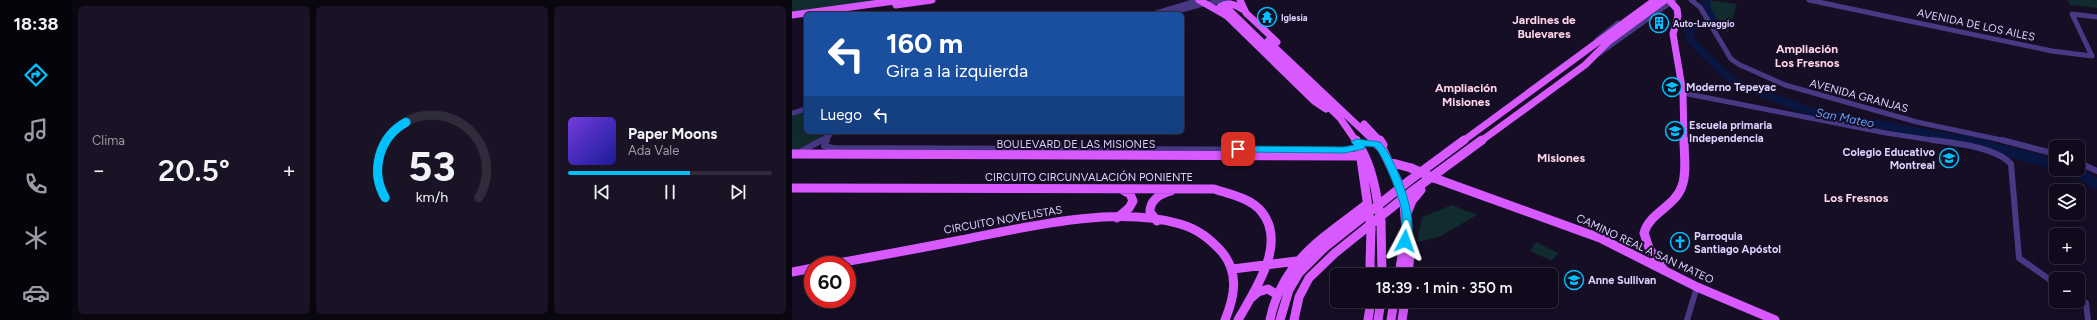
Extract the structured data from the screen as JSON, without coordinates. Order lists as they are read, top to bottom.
{
  "streets": {
    "main road": [
      "BOULEVARD DE LAS MISIONES",
      "CIRCUITO CIRCUNVALACIÓN PONIENTE",
      "CIRCUITO NOVELISTAS",
      "CAMINO REAL A SAN MATEO"
    ],
    "street": ["AVENIDA DE LOS AILES", "AVENIDA GRANJAS"]
  },
  "districts": [
    "Jardines de Bulevares",
    "Ampliación Los Fresnos",
    "Ampliación Misiones",
    "Misiones",
    "Los Fresnos"
  ],
  "water": ["San Mateo"],
  "places": {
    "temple": ["Iglesia"],
    "building": ["Auto-Lavaggio"],
    "school or university": [
      "Moderno Tepeyac",
      "Escuela primaria Independencia",
      "Colegio Educativo Montreal",
      "Anne Sullivan"
    ],
    "church": ["Parroquia Santiago Apóstol"]
  },
  "page": {
    "tabs": "18:38",
    "tile": "Clima",
    "turn": ["160 m", "Gira a la izquierda"],
    "then": "Luego",
    "song": ["Paper Moons", "Ada Vale"],
    "map_buttons": ["+", "−"],
    "heat": ["−", "20.5°", "+"],
    "limit": "60",
    "trip": "18:39 · 1 min · 350 m",
    "gauge": ["53", "km/h"]
  }
}
